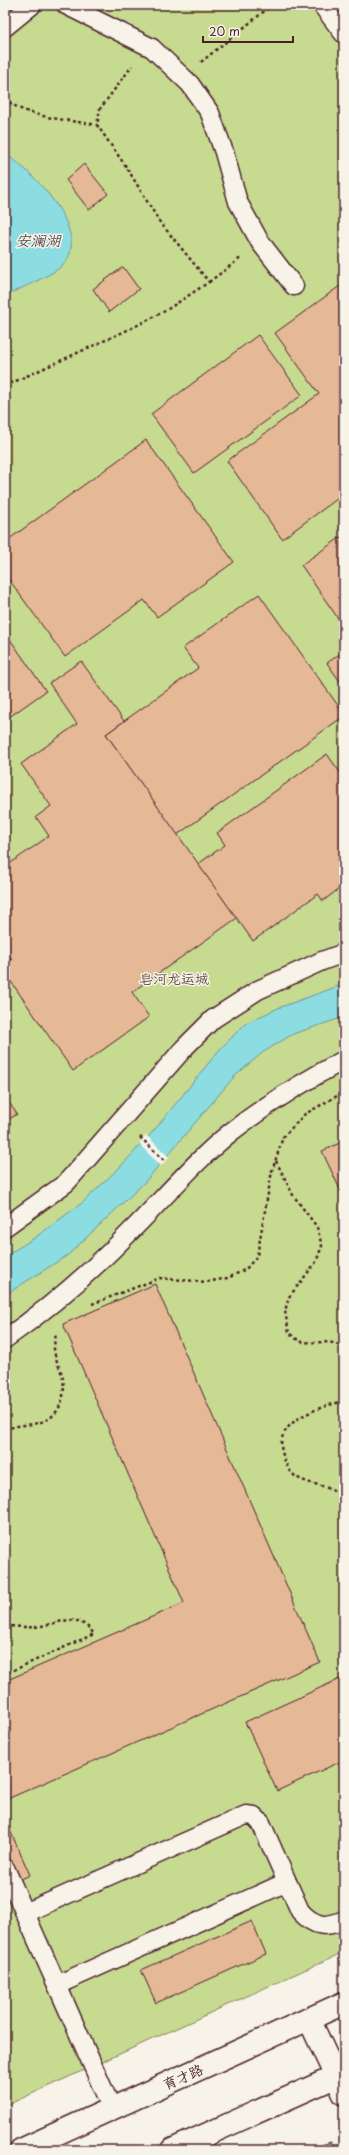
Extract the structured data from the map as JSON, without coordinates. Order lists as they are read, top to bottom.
{
  "streets": {
    "street": ["育才路"]
  },
  "water": ["安澜湖"],
  "parks": ["皂河龙运城"],
  "scale_bar": "20 m"
}
